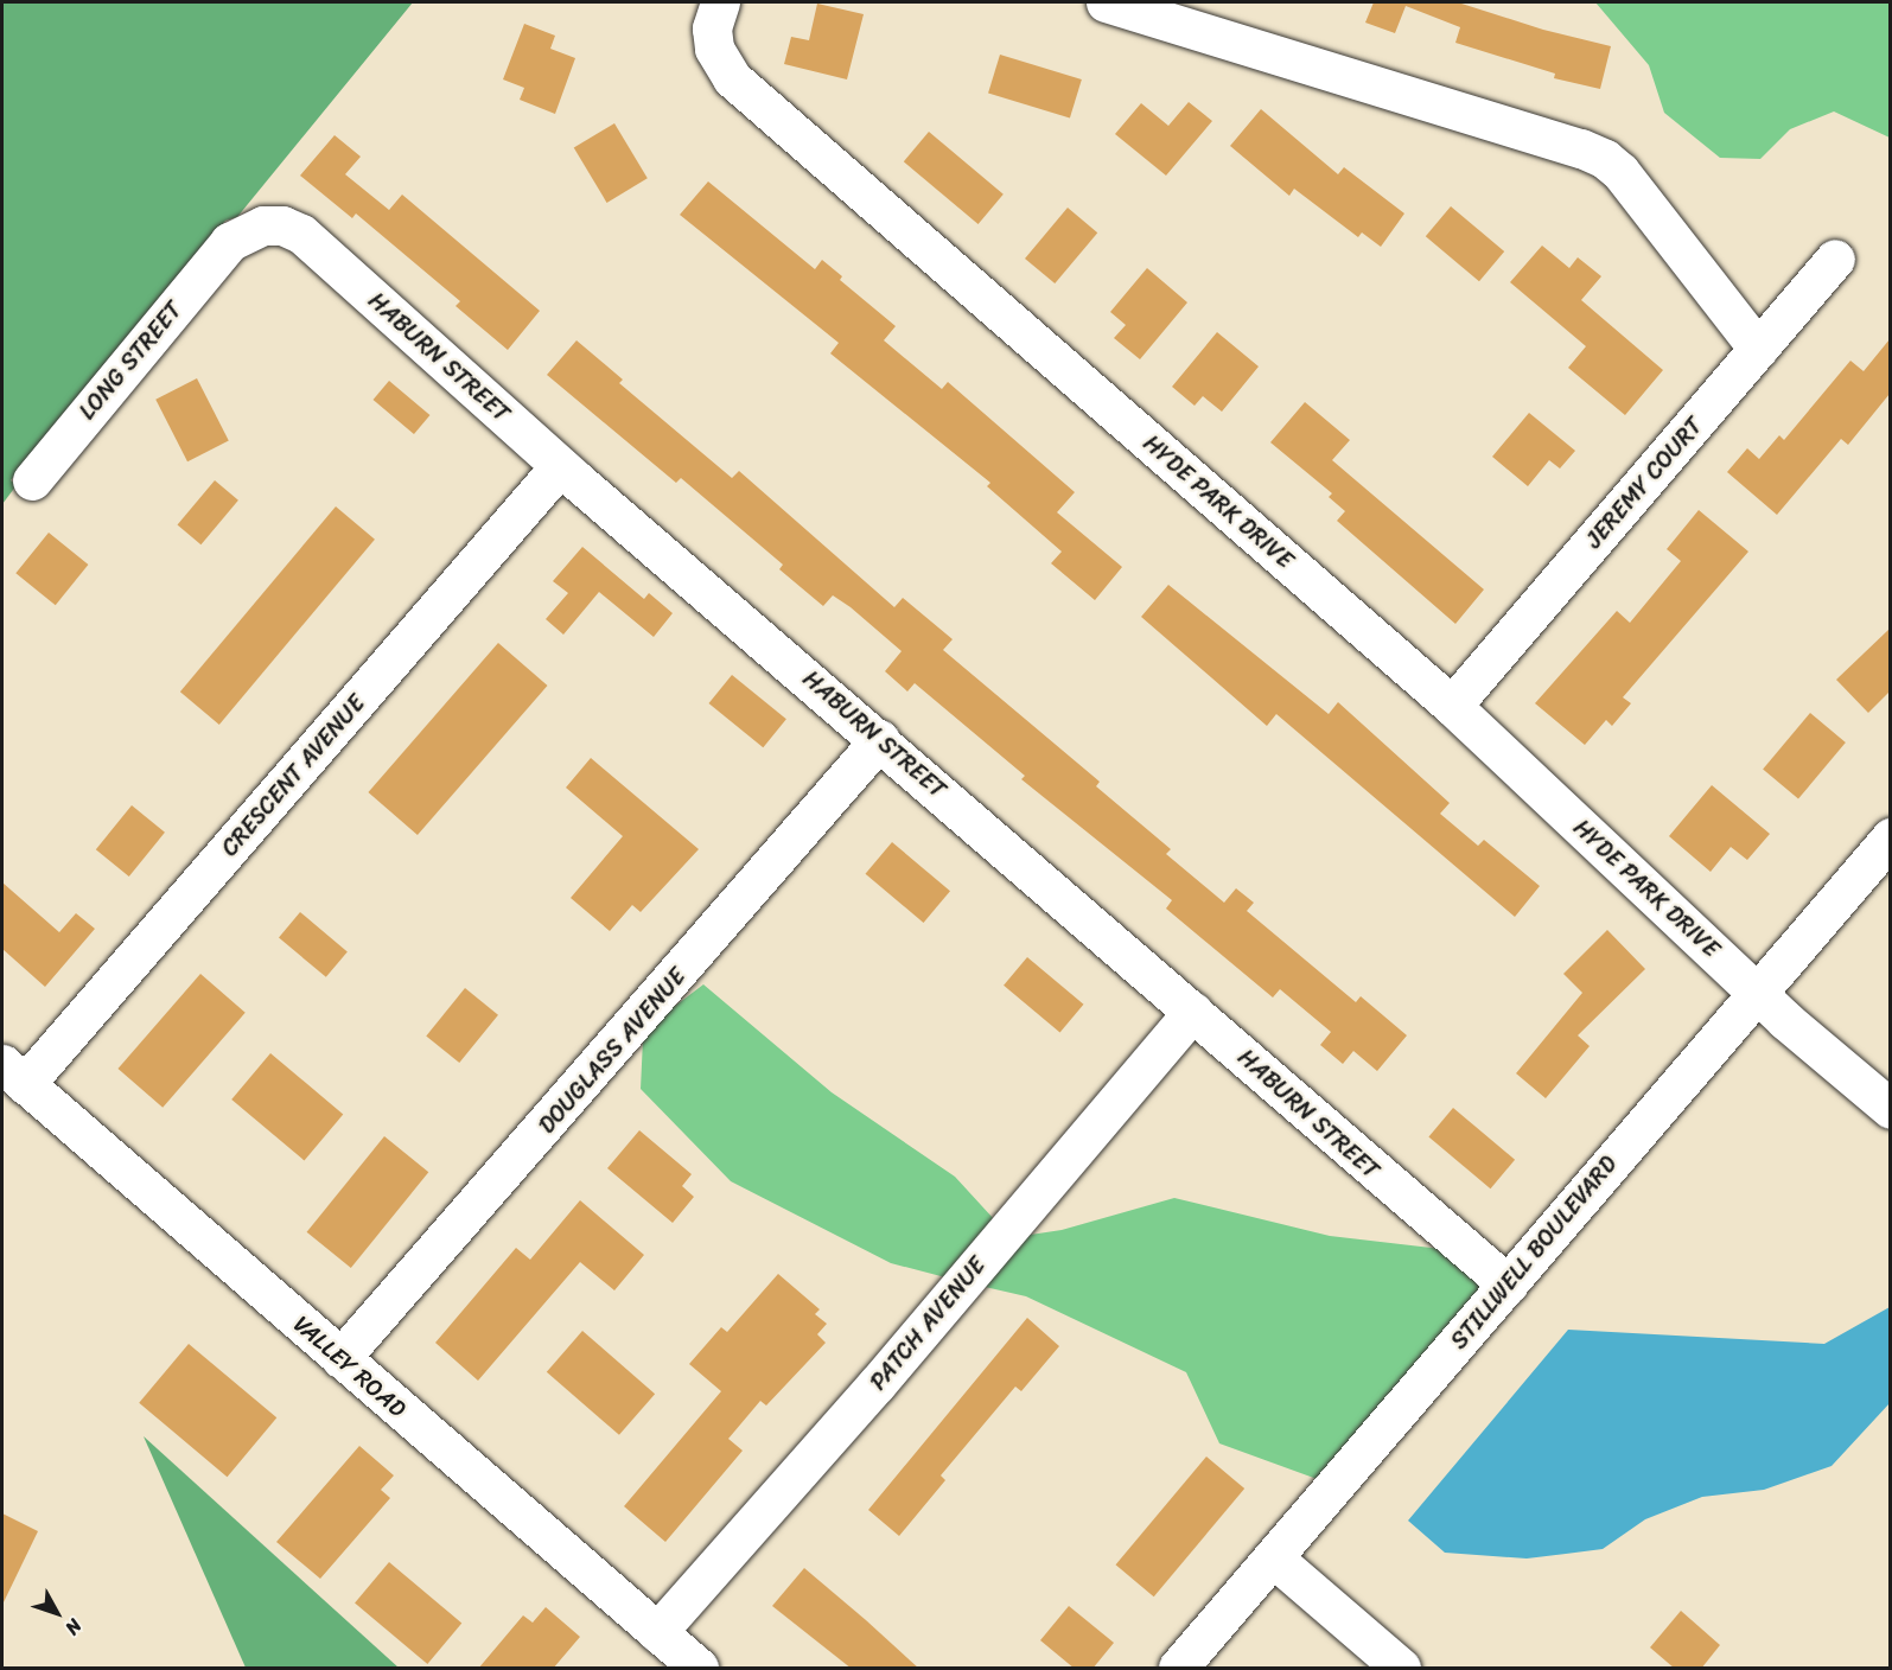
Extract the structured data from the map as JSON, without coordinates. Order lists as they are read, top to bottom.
{
  "streets": {
    "street": [
      "HABURN STREET",
      "LONG STREET",
      "JEREMY COURT",
      "HYDE PARK DRIVE",
      "CRESCENT AVENUE",
      "DOUGLASS AVENUE",
      "STILLWELL BOULEVARD",
      "PATCH AVENUE",
      "VALLEY ROAD"
    ]
  },
  "crossings": [
    ["HABURN STREET", "LONG STREET"],
    ["HABURN STREET", "CRESCENT AVENUE"],
    ["HABURN STREET", "DOUGLASS AVENUE"],
    ["HABURN STREET", "STILLWELL BOULEVARD"],
    ["HABURN STREET", "PATCH AVENUE"],
    ["JEREMY COURT", "HYDE PARK DRIVE"],
    ["HYDE PARK DRIVE", "STILLWELL BOULEVARD"],
    ["CRESCENT AVENUE", "VALLEY ROAD"],
    ["DOUGLASS AVENUE", "VALLEY ROAD"],
    ["PATCH AVENUE", "VALLEY ROAD"]
  ],
  "north": "bottom right"
}
